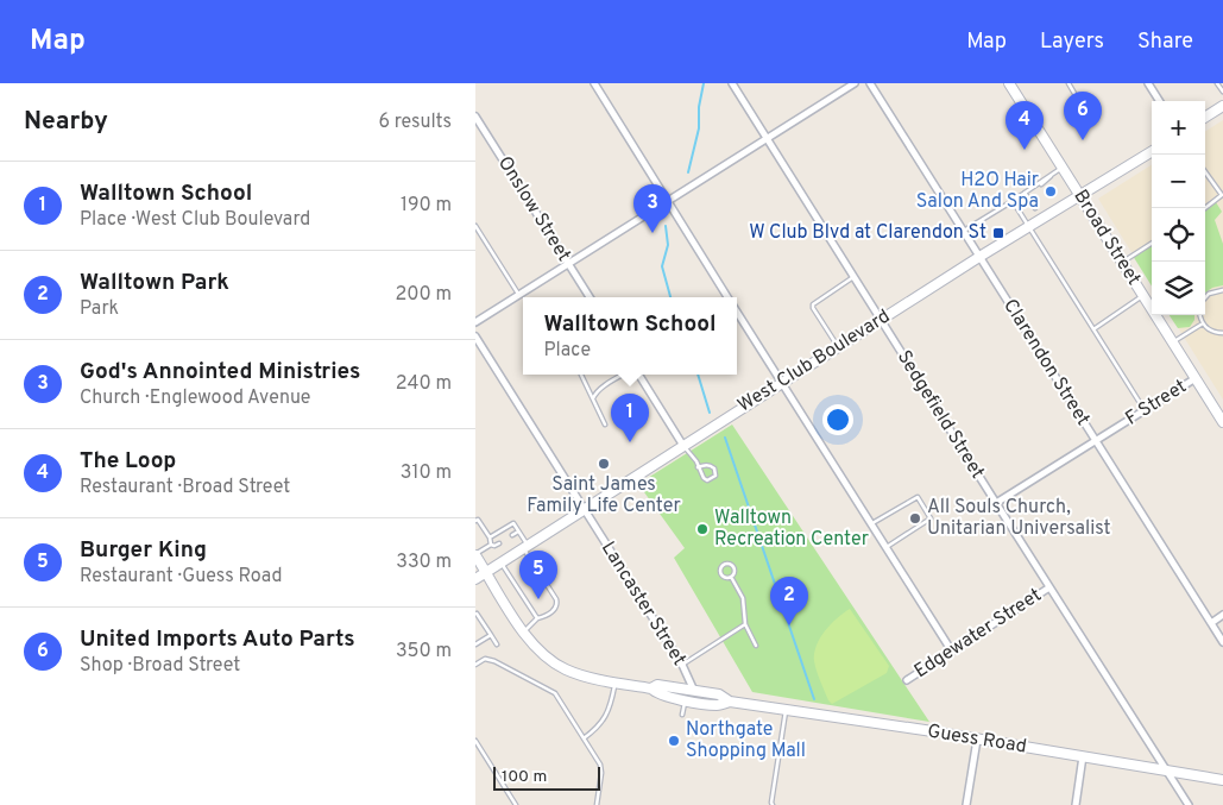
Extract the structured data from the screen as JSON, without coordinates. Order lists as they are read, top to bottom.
{
  "streets": {
    "street": [
      "Onslow Street",
      "Broad Street",
      "West Club Boulevard",
      "Clarendon Street",
      "F Street",
      "Sedgefield Street",
      "Lancaster Street",
      "Edgewater Street",
      "Guess Road"
    ]
  },
  "crossings": [
    ["Broad Street", "West Club Boulevard"],
    ["Broad Street", "F Street"],
    ["West Club Boulevard", "Clarendon Street"],
    ["West Club Boulevard", "Sedgefield Street"],
    ["West Club Boulevard", "Lancaster Street"],
    ["West Club Boulevard", "Guess Road"],
    ["Clarendon Street", "F Street"],
    ["F Street", "Sedgefield Street"],
    ["Sedgefield Street", "Edgewater Street"],
    ["Sedgefield Street", "Guess Road"],
    ["Lancaster Street", "Guess Road"]
  ],
  "places": {
    "other": [
      "H2O Hair Salon And Spa",
      "Saint James Family Life Center",
      "All Souls Church, Unitarian Universalist",
      "Walltown Recreation Center",
      "Northgate Shopping Mall"
    ],
    "transit": ["W Club Blvd at Clarendon St"]
  },
  "scale_bar": "100 m",
  "page": {
    "header": "Map",
    "nav": ["Map", "Layers", "Share"],
    "heading": ["Nearby", "6 results"],
    "pins": [
      "6",
      "4",
      "3",
      "1",
      "5",
      "2"
    ],
    "map_buttons": ["+", "−"],
    "list": [
      {
        "mark": "1",
        "name": "Walltown School",
        "note": "Place · West Club Boulevard",
        "value": "190 m"
      },
      {
        "mark": "2",
        "name": "Walltown Park",
        "note": "Park",
        "value": "200 m"
      },
      {
        "mark": "3",
        "name": "God's Annointed Ministries",
        "note": "Church · Englewood Avenue",
        "value": "240 m"
      },
      {
        "mark": "4",
        "name": "The Loop",
        "note": "Restaurant · Broad Street",
        "value": "310 m"
      },
      {
        "mark": "5",
        "name": "Burger King",
        "note": "Restaurant · Guess Road",
        "value": "330 m"
      },
      {
        "mark": "6",
        "name": "United Imports Auto Parts",
        "note": "Shop · Broad Street",
        "value": "350 m"
      }
    ],
    "popup": ["Walltown School", "Place"],
    "scale": "100 m"
  }
}
